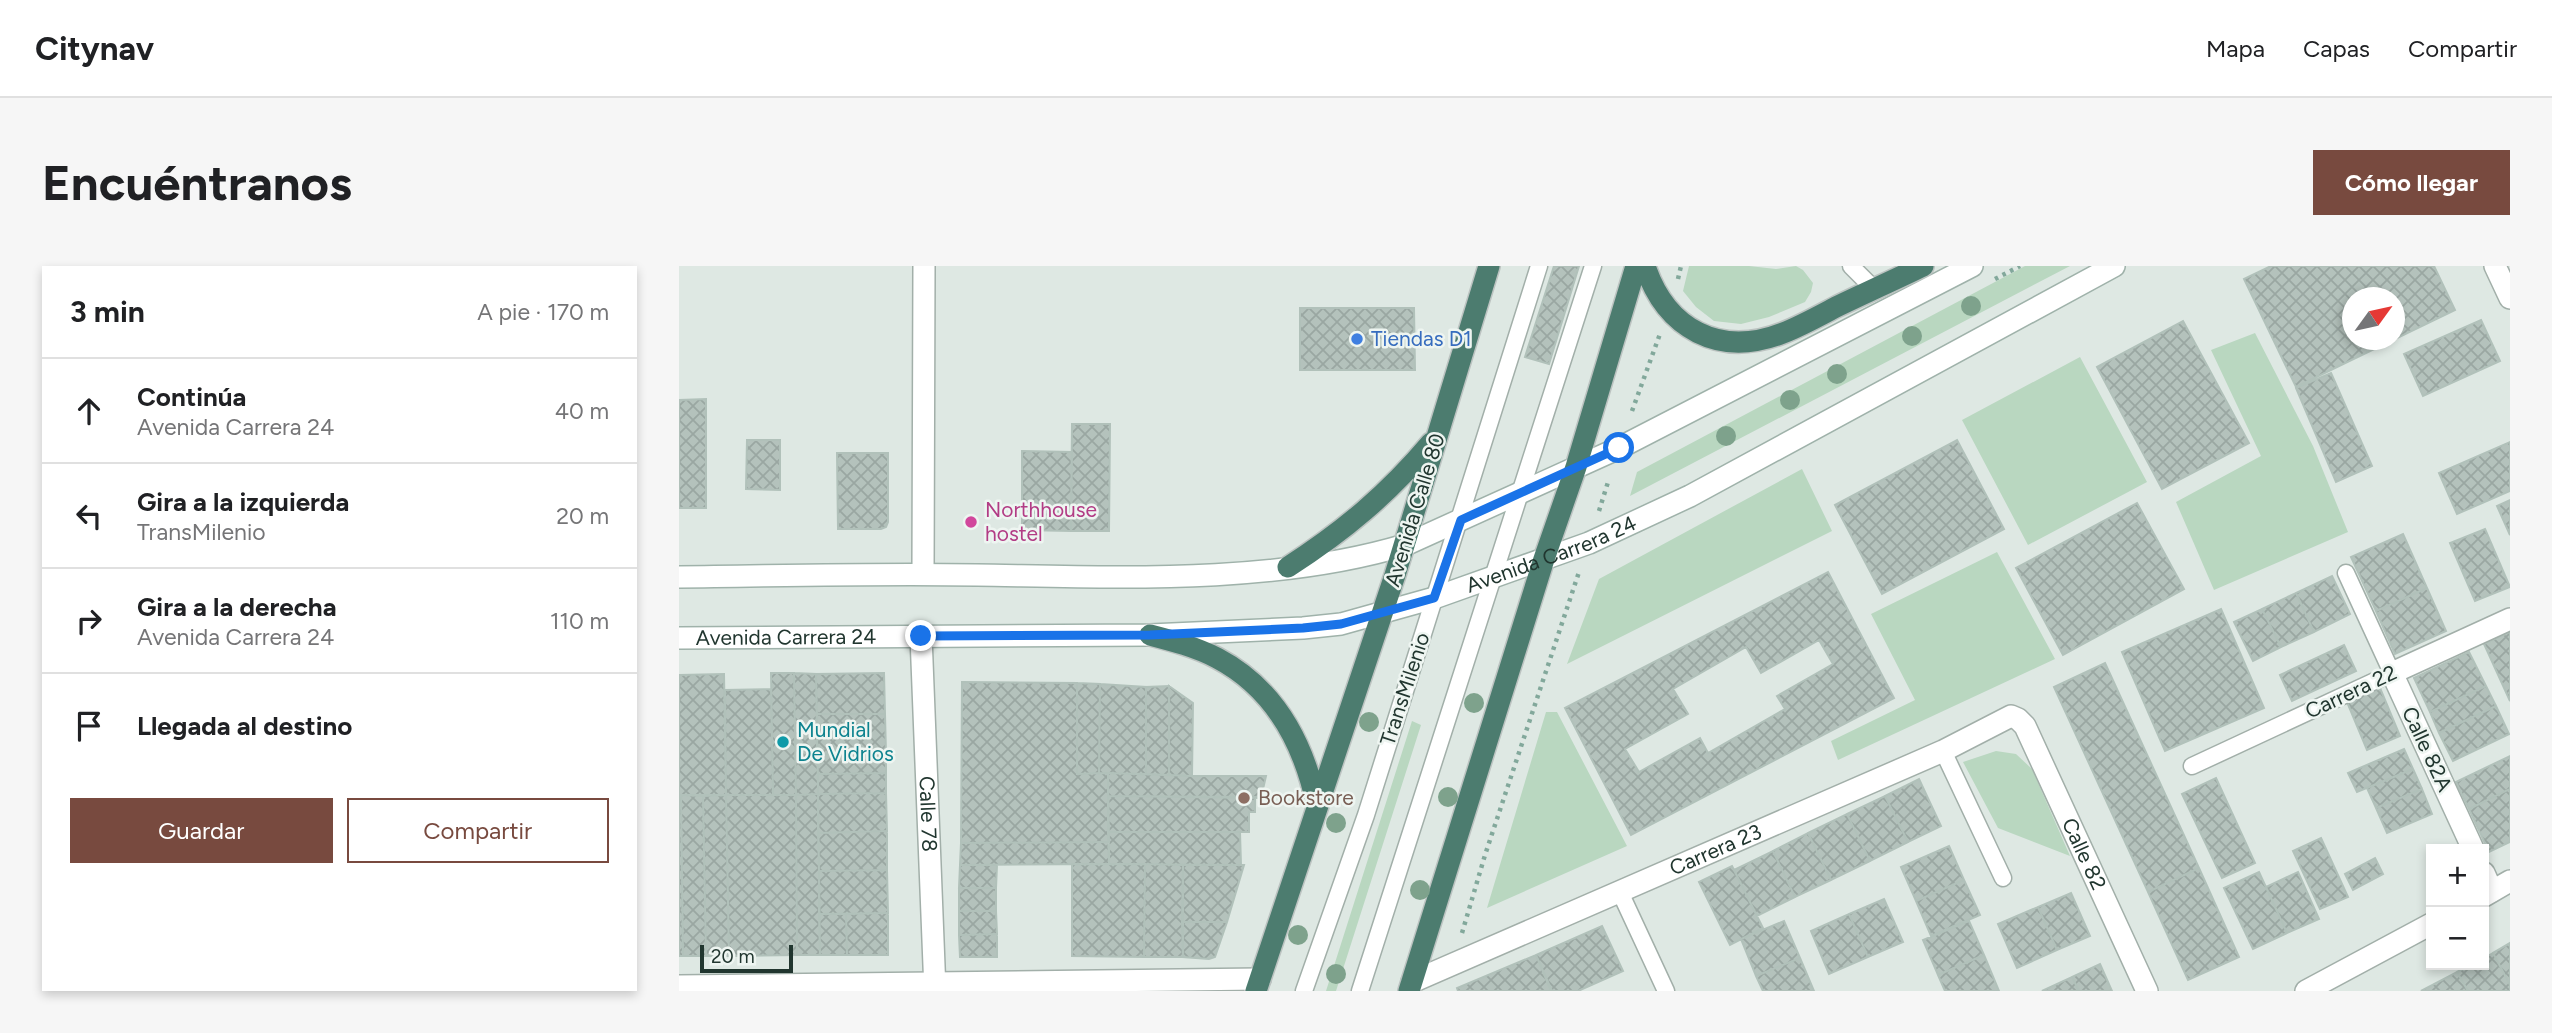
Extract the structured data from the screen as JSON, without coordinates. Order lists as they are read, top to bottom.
{
  "streets": {
    "highway": ["Avenida Calle 80"],
    "main road": [
      "Avenida Carrera 24",
      "Carrera 22",
      "Calle 82A",
      "Calle 78",
      "Carrera 23",
      "Calle 82"
    ],
    "lane": ["TransMilenio"]
  },
  "crossings": [
    ["Avenida Calle 80", "Avenida Carrera 24"],
    ["Avenida Carrera 24", "TransMilenio"],
    ["Avenida Carrera 24", "Calle 78"],
    ["Carrera 22", "Calle 82A"],
    ["Carrera 23", "Calle 82"]
  ],
  "places": [
    "Tiendas D1",
    "Northhouse hostel",
    "Mundial De Vidrios",
    "Bookstore"
  ],
  "scale_bar": "20 m",
  "north": "top right",
  "page": {
    "header": "Citynav",
    "nav": ["Mapa", "Capas", "Compartir"],
    "buttons": [
      "Cómo llegar",
      ["Guardar", "Compartir"]
    ],
    "title": "Encuéntranos",
    "heading": ["3 min", "A pie · 170 m"],
    "list": [
      ["Continúa", "Avenida Carrera 24", "40 m"],
      ["Gira a la izquierda", "TransMilenio", "20 m"],
      ["Gira a la derecha", "Avenida Carrera 24", "110 m"],
      "Llegada al destino"
    ],
    "map_buttons": ["+", "−"],
    "scale": "20 m"
  }
}
